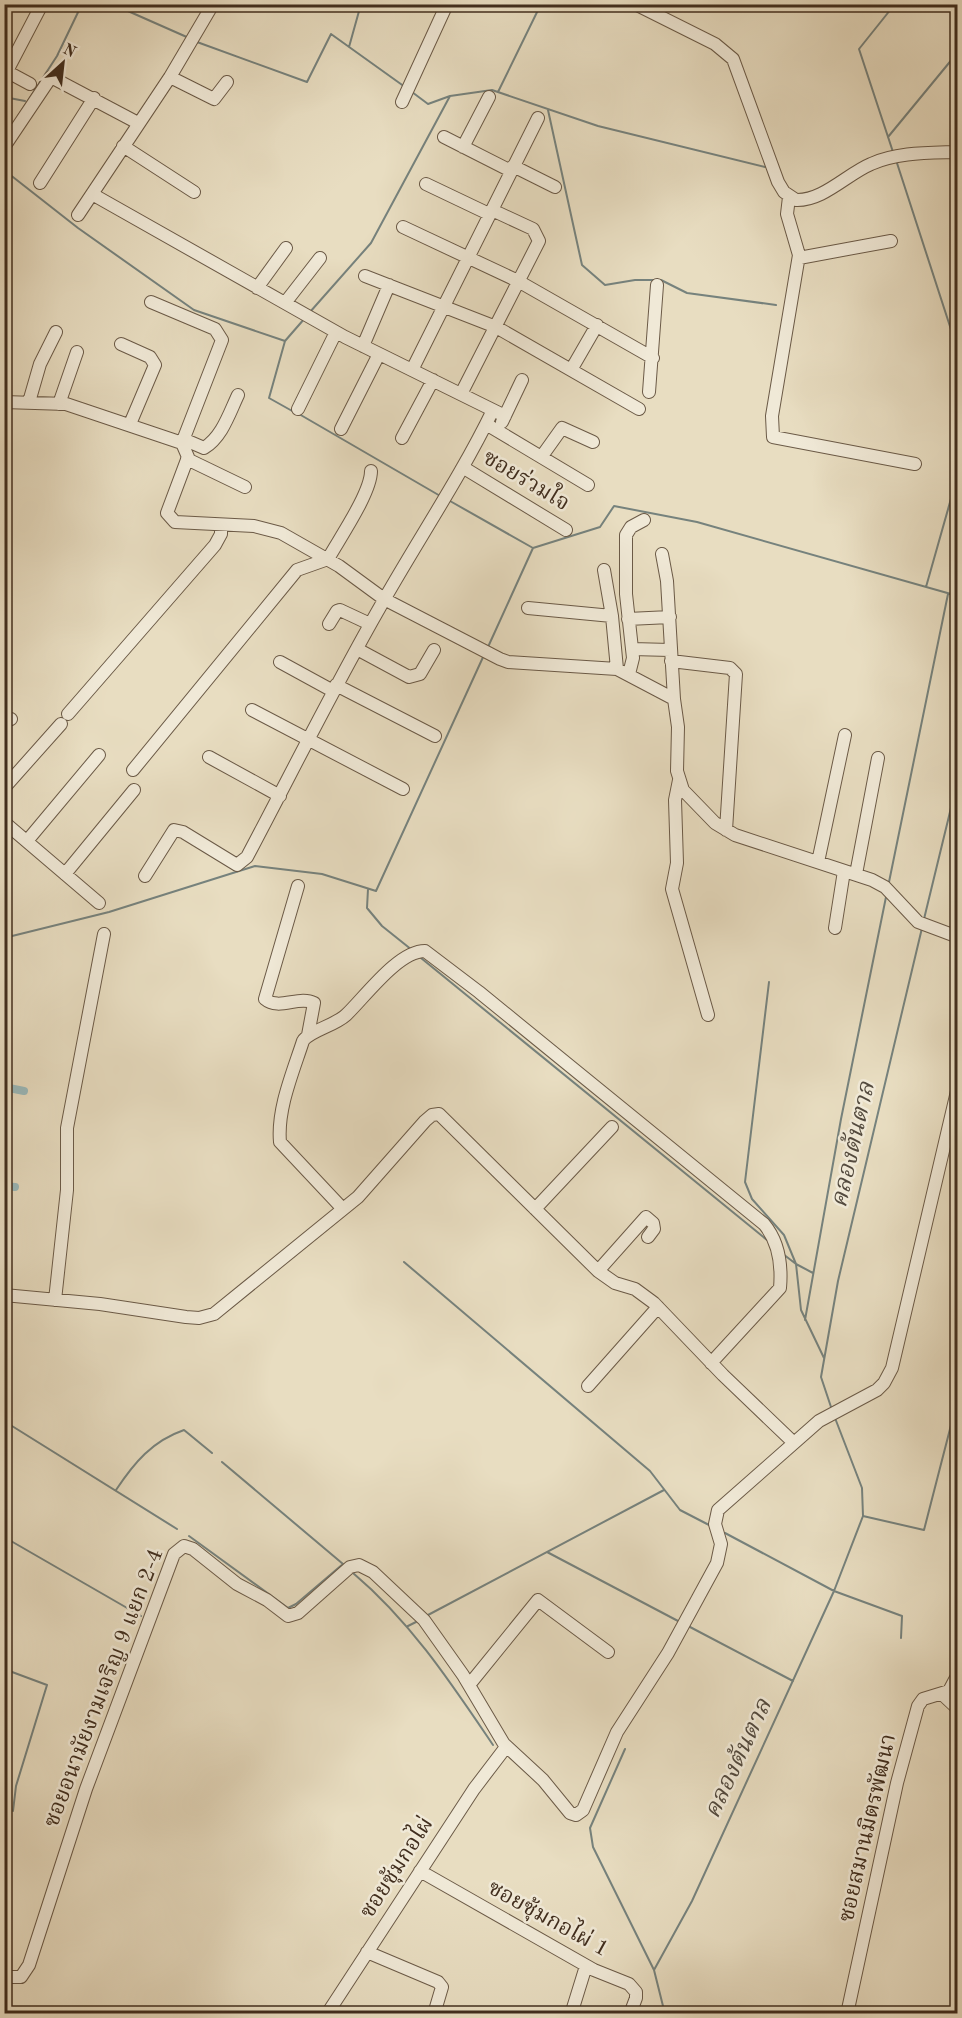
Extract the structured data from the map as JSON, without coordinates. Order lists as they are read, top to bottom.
{
  "streets": {
    "street": [
      "ซอยร่วมใจ",
      "ซอยอนามัยงามเจริญ 9 แยก 2-4",
      "ซอยสมานมิตรพัฒนา",
      "ซอยซุ้มกอไผ่",
      "ซอยซุ้มกอไผ่ 1"
    ]
  },
  "crossings": [
    ["ซอยอนามัยงามเจริญ 9 แยก 2-4", "ซอยซุ้มกอไผ่"],
    ["ซอยซุ้มกอไผ่", "ซอยซุ้มกอไผ่ 1"]
  ],
  "water": ["คลองต้นตาล"],
  "north": "top right"
}
